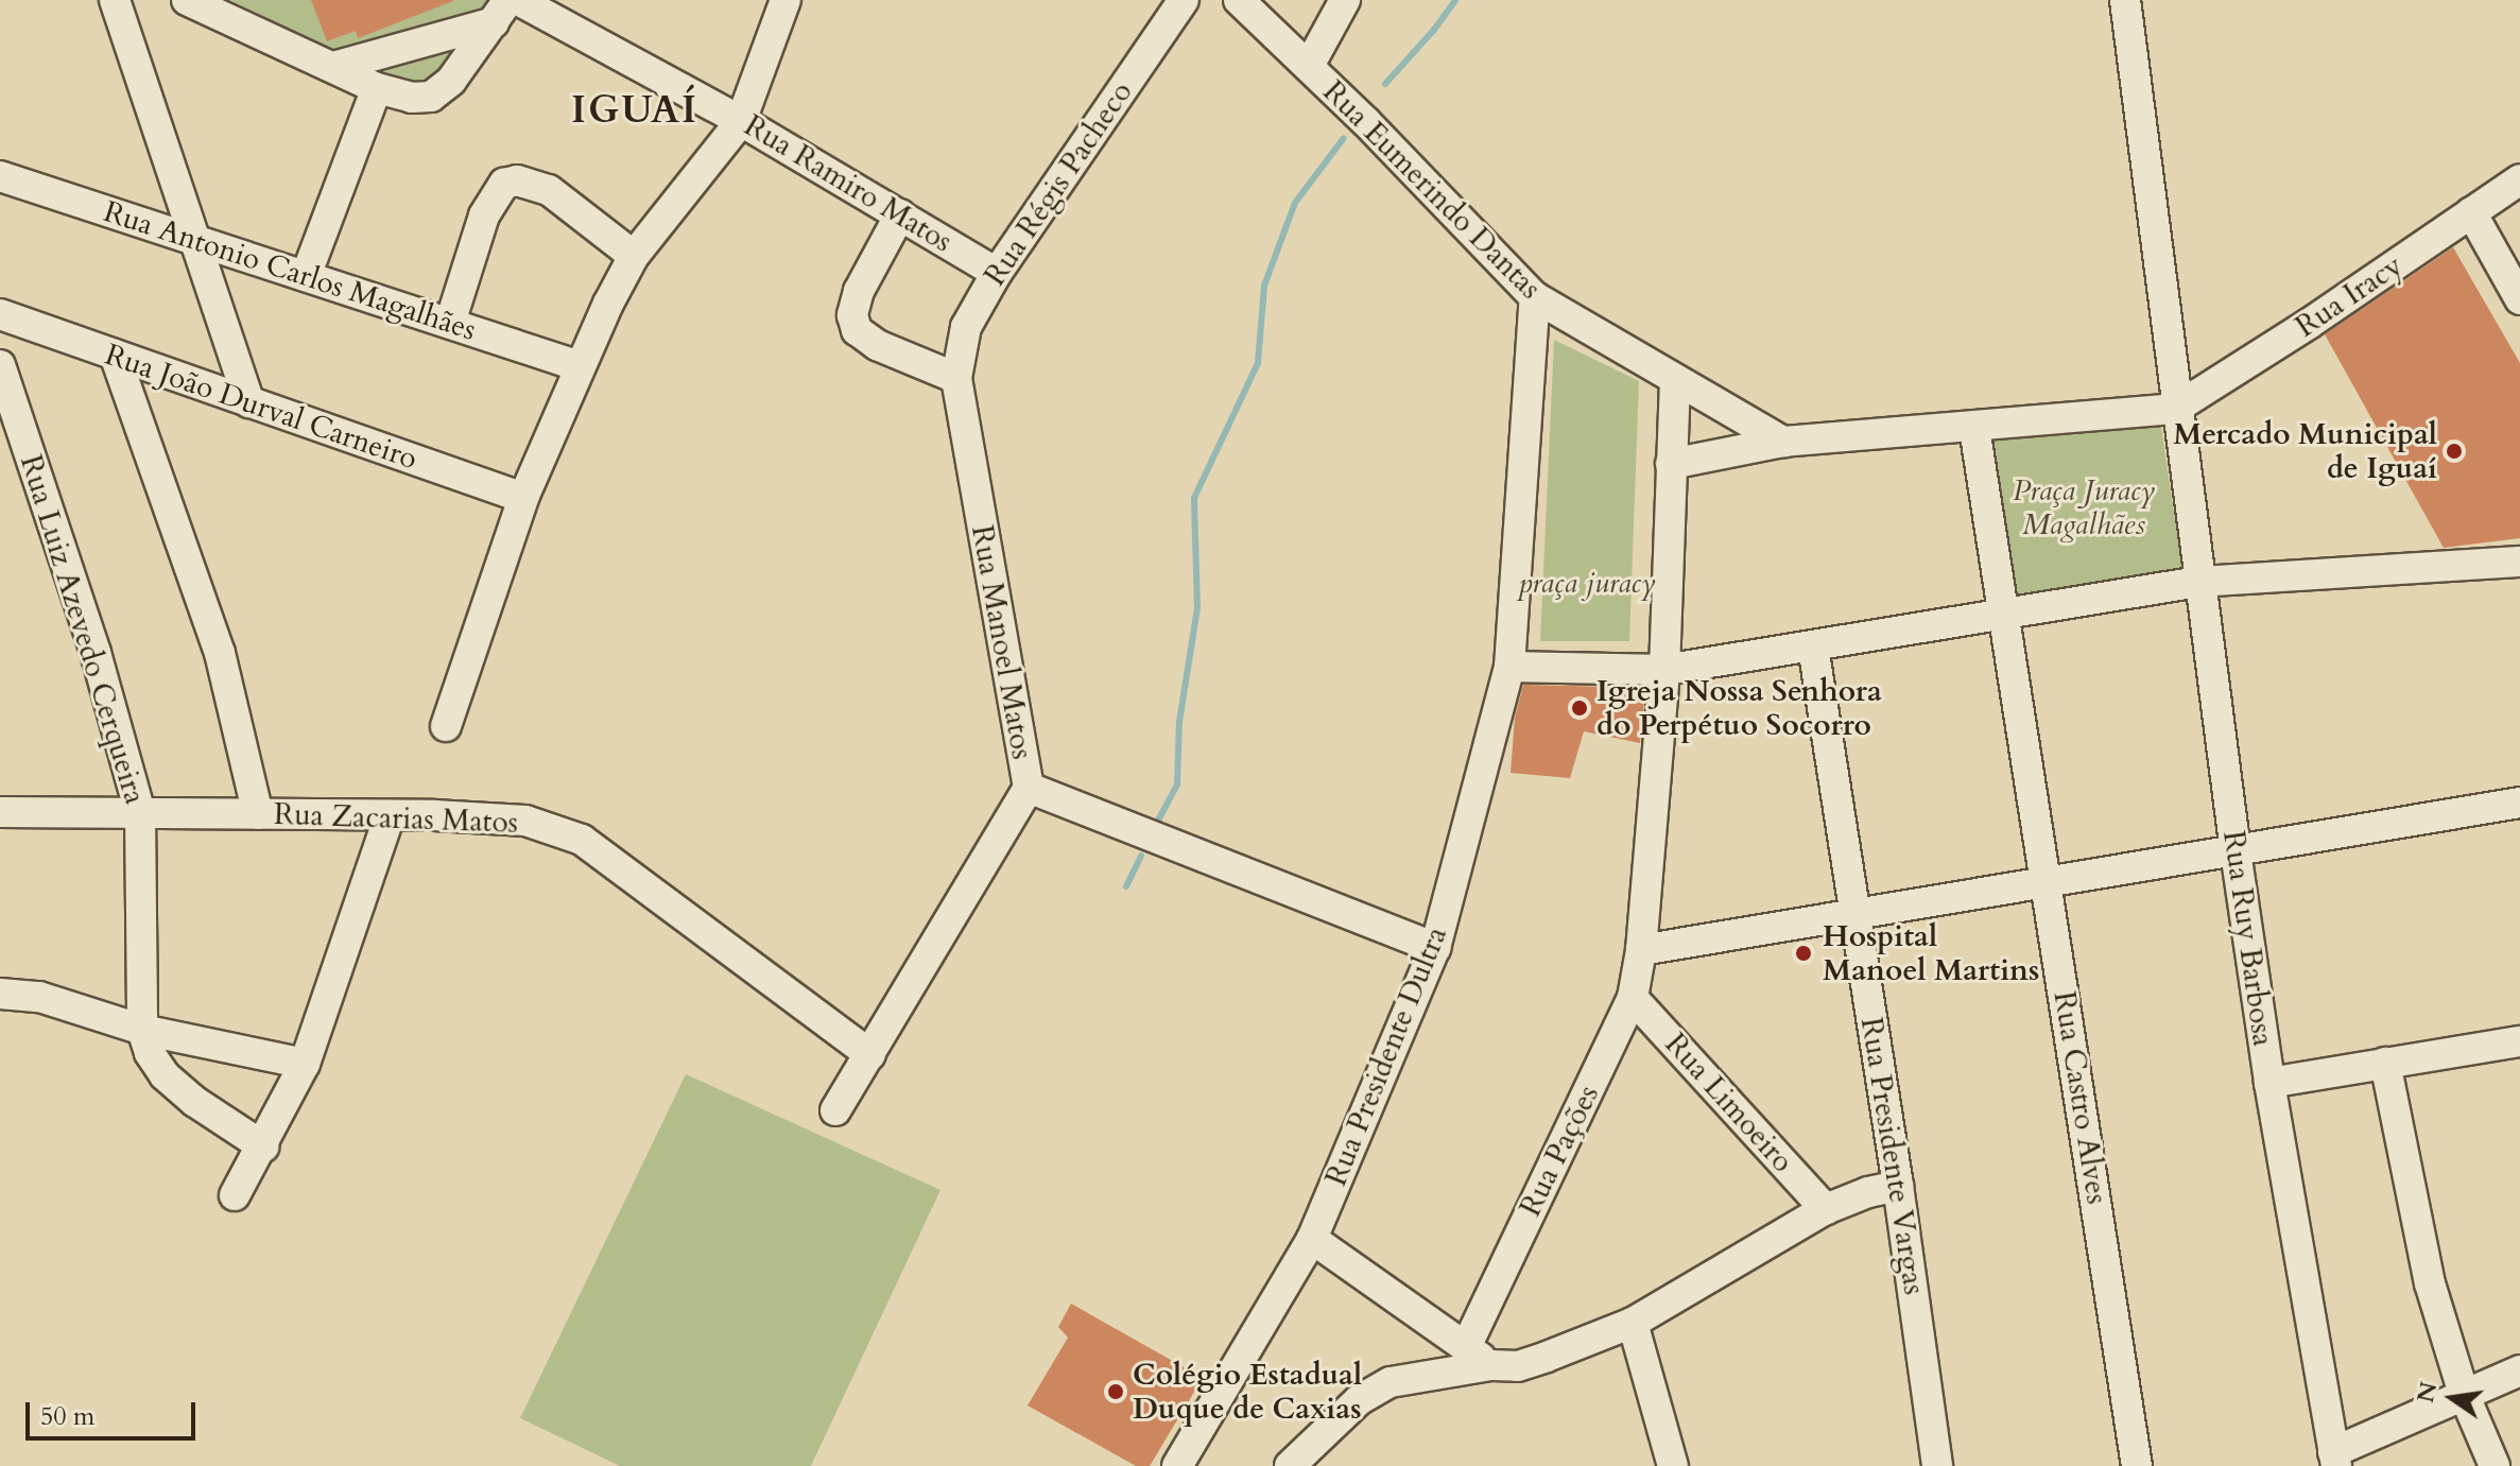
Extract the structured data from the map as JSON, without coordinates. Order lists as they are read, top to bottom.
{
  "streets": {
    "street": [
      "Rua Ramiro Matos",
      "Rua Régis Pacheco",
      "Rua Eumerindo Dantas",
      "Rua Antonio Carlos Magalhães",
      "Rua Iracy",
      "Rua João Durval Carneiro",
      "Rua Luiz Azevedo Cerqueira",
      "Rua Manoel Matos",
      "Rua Zacarias Matos",
      "Rua Ruy Barbosa",
      "Rua Presidente Dultra",
      "Rua Castro Alves",
      "Rua Limoeiro",
      "Rua Pações",
      "Rua Presidente Vargas"
    ]
  },
  "crossings": [
    ["Rua Ramiro Matos", "Rua Régis Pacheco"],
    ["Rua Régis Pacheco", "Rua Manoel Matos"],
    ["Rua Eumerindo Dantas", "Rua Pações"],
    ["Rua Iracy", "Rua Ruy Barbosa"],
    ["Rua Luiz Azevedo Cerqueira", "Rua Zacarias Matos"],
    ["Rua Manoel Matos", "Rua Zacarias Matos"],
    ["Rua Limoeiro", "Rua Pações"]
  ],
  "districts": ["IGUAÍ"],
  "parks": ["Praça Juracy Magalhães", "praça juracy"],
  "places": [
    "Mercado Municipal de Iguaí",
    "Igreja Nossa Senhora do Perpétuo Socorro",
    "Hospital Manoel Martins",
    "Colégio Estadual Duque de Caxias"
  ],
  "scale_bar": "50 m",
  "north": "left"
}
